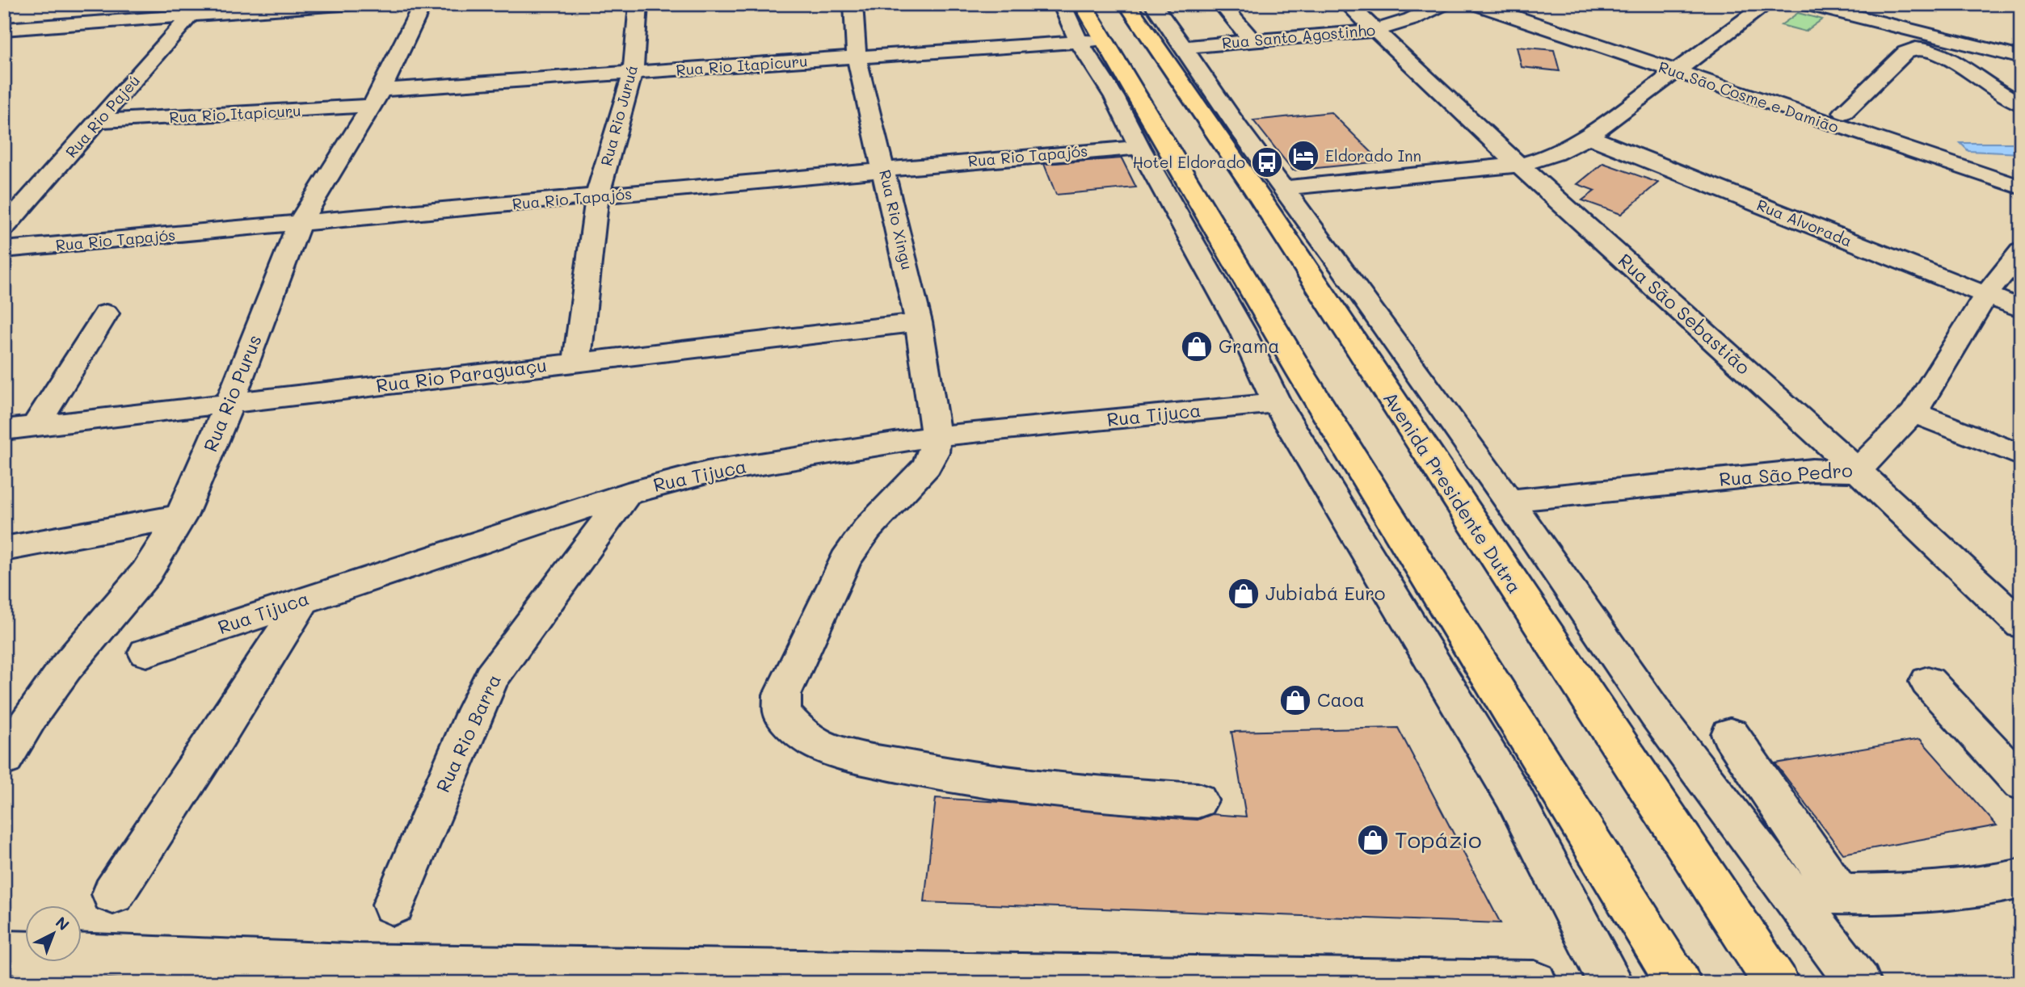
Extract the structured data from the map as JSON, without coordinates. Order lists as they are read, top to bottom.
{
  "streets": {
    "highway": ["Avenida Presidente Dutra"],
    "street": [
      "Rua Santo Agostinho",
      "Rua Rio Itapicuru",
      "Rua São Cosme e Damião",
      "Rua Rio Juruá",
      "Rua Rio Pajeú",
      "Rua Rio Tapajós",
      "Rua Rio Xingu",
      "Rua Alvorada",
      "Rua São Sebastião",
      "Rua Rio Paraguaçu",
      "Rua Rio Purus",
      "Rua Tijuca",
      "Rua São Pedro",
      "Rua Rio Barra"
    ]
  },
  "crossings": [
    ["Rua Santo Agostinho", "Rua São Sebastião"],
    ["Rua Rio Itapicuru", "Rua Rio Juruá"],
    ["Rua Rio Itapicuru", "Rua Rio Pajeú"],
    ["Rua Rio Itapicuru", "Rua Rio Xingu"],
    ["Rua Rio Itapicuru", "Rua Rio Purus"],
    ["Rua Rio Juruá", "Rua Rio Tapajós"],
    ["Rua Rio Juruá", "Rua Rio Paraguaçu"],
    ["Rua Rio Tapajós", "Rua Rio Xingu"],
    ["Rua Rio Tapajós", "Rua Rio Purus"],
    ["Rua Rio Xingu", "Rua Rio Paraguaçu"],
    ["Rua Rio Xingu", "Rua Tijuca"],
    ["Rua Alvorada", "Rua São Pedro"],
    ["Rua São Sebastião", "Rua São Pedro"],
    ["Rua Rio Paraguaçu", "Rua Rio Purus"],
    ["Rua Tijuca", "Rua Rio Barra"]
  ],
  "places": {
    "hotel": ["Eldorado Inn"],
    "bus stop": ["Hotel Eldorado"],
    "shop": [
      "Grama",
      "Jubiabá Euro",
      "Caoa",
      "Topázio"
    ]
  },
  "north": "top right"
}
